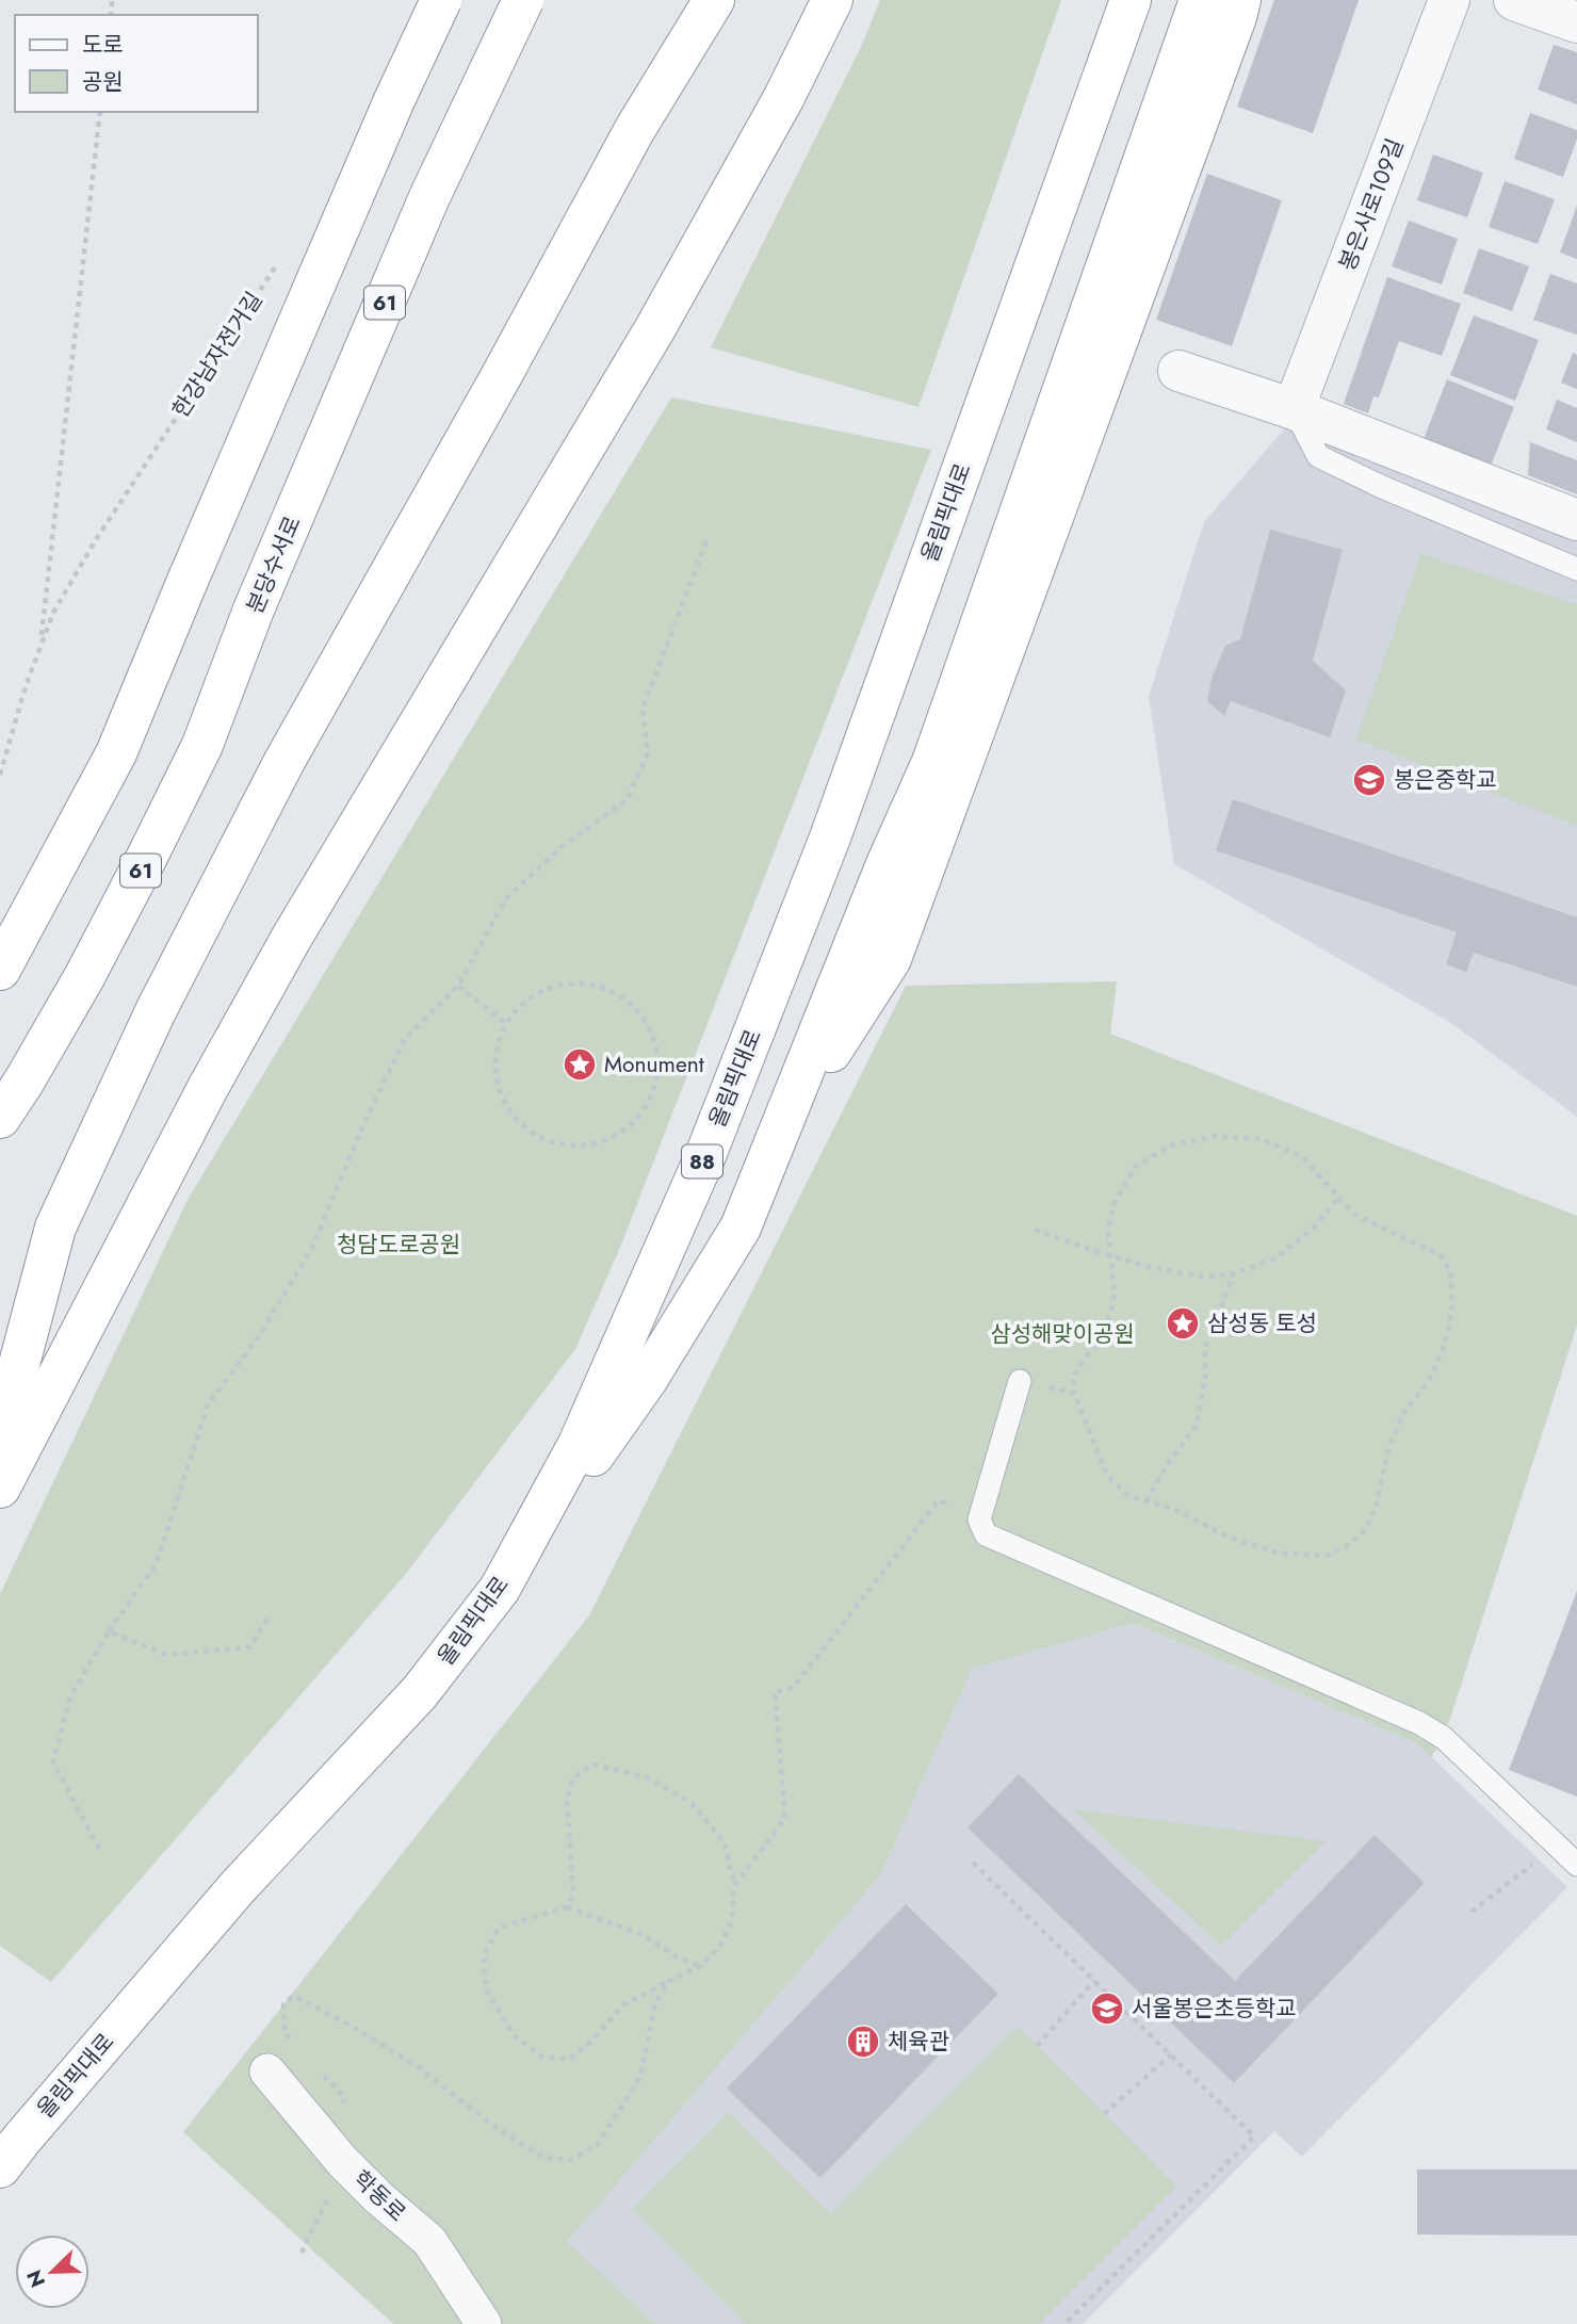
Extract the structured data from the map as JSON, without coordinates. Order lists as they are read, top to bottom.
{
  "streets": {
    "highway": [
      "61",
      "올림픽대로",
      "분당수서로",
      "88"
    ],
    "street": ["봉은사로109길", "학동로"],
    "path": ["한강남자전거길"]
  },
  "parks": ["청담도로공원", "삼성해맞이공원"],
  "places": {
    "school or university": ["봉은중학교", "서울봉은초등학교"],
    "place": ["Monument", "삼성동 토성"],
    "building": ["체육관"]
  },
  "legend": ["도로", "공원"],
  "north": "bottom left"
}
